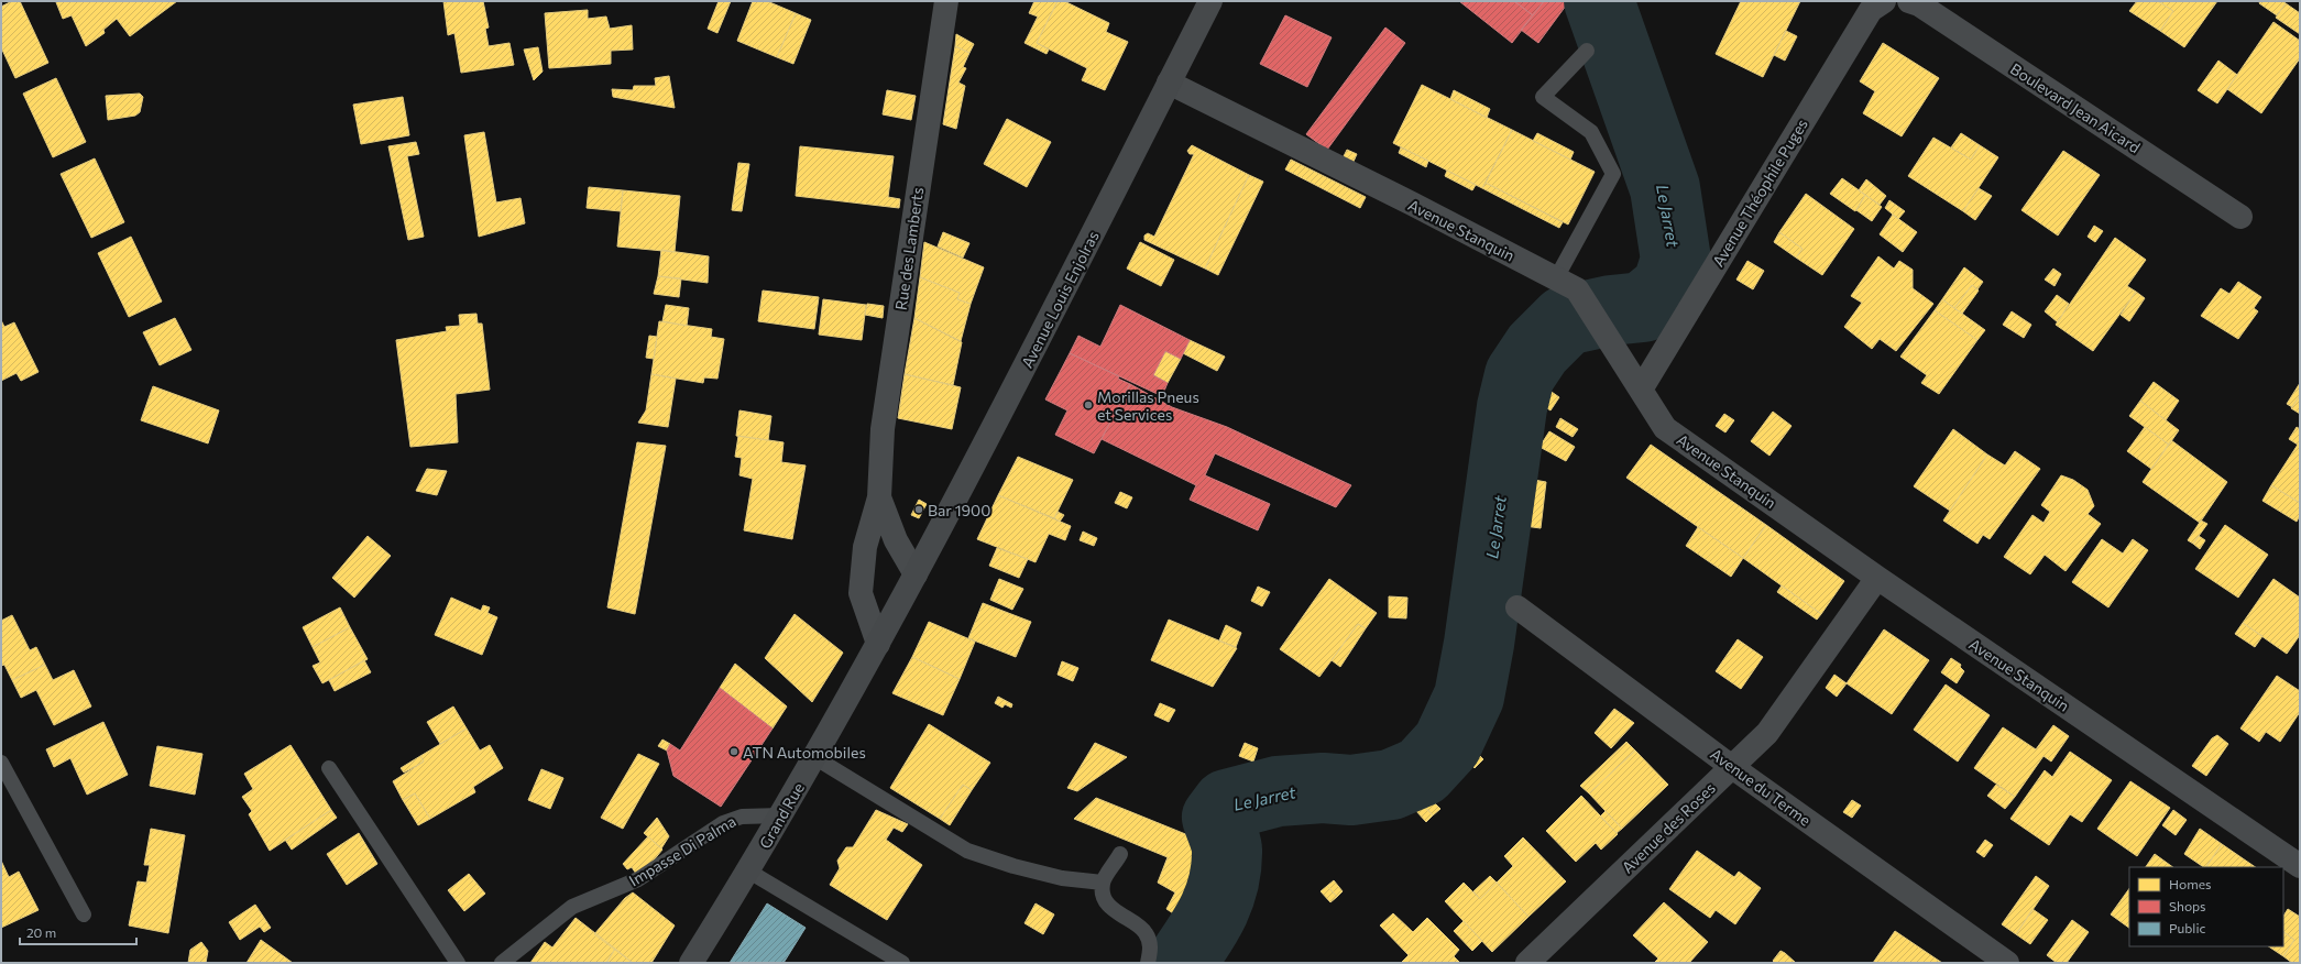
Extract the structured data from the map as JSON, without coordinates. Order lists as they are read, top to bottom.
{
  "streets": {
    "main road": ["Avenue Louis Enjolras", "Grand Rue"],
    "street": [
      "Boulevard Jean Aicard",
      "Avenue Théophile Puges",
      "Avenue Stanquin",
      "Rue des Lamberts",
      "Avenue du Terme",
      "Avenue des Roses"
    ],
    "lane": ["Impasse Di Palma"]
  },
  "crossings": [
    ["Avenue Théophile Puges", "Avenue Stanquin"],
    ["Avenue Stanquin", "Avenue Louis Enjolras"],
    ["Avenue Stanquin", "Avenue des Roses"],
    ["Rue des Lamberts", "Avenue Louis Enjolras"],
    ["Rue des Lamberts", "Grand Rue"],
    ["Avenue Louis Enjolras", "Grand Rue"],
    ["Avenue du Terme", "Avenue des Roses"],
    ["Grand Rue", "Impasse Di Palma"]
  ],
  "water": ["Le Jarret"],
  "places": ["Morillas Pneus et Services", "Bar 1900", "ATN Automobiles"],
  "legend": ["Homes", "Shops", "Public"],
  "scale_bar": "20 m"
}
